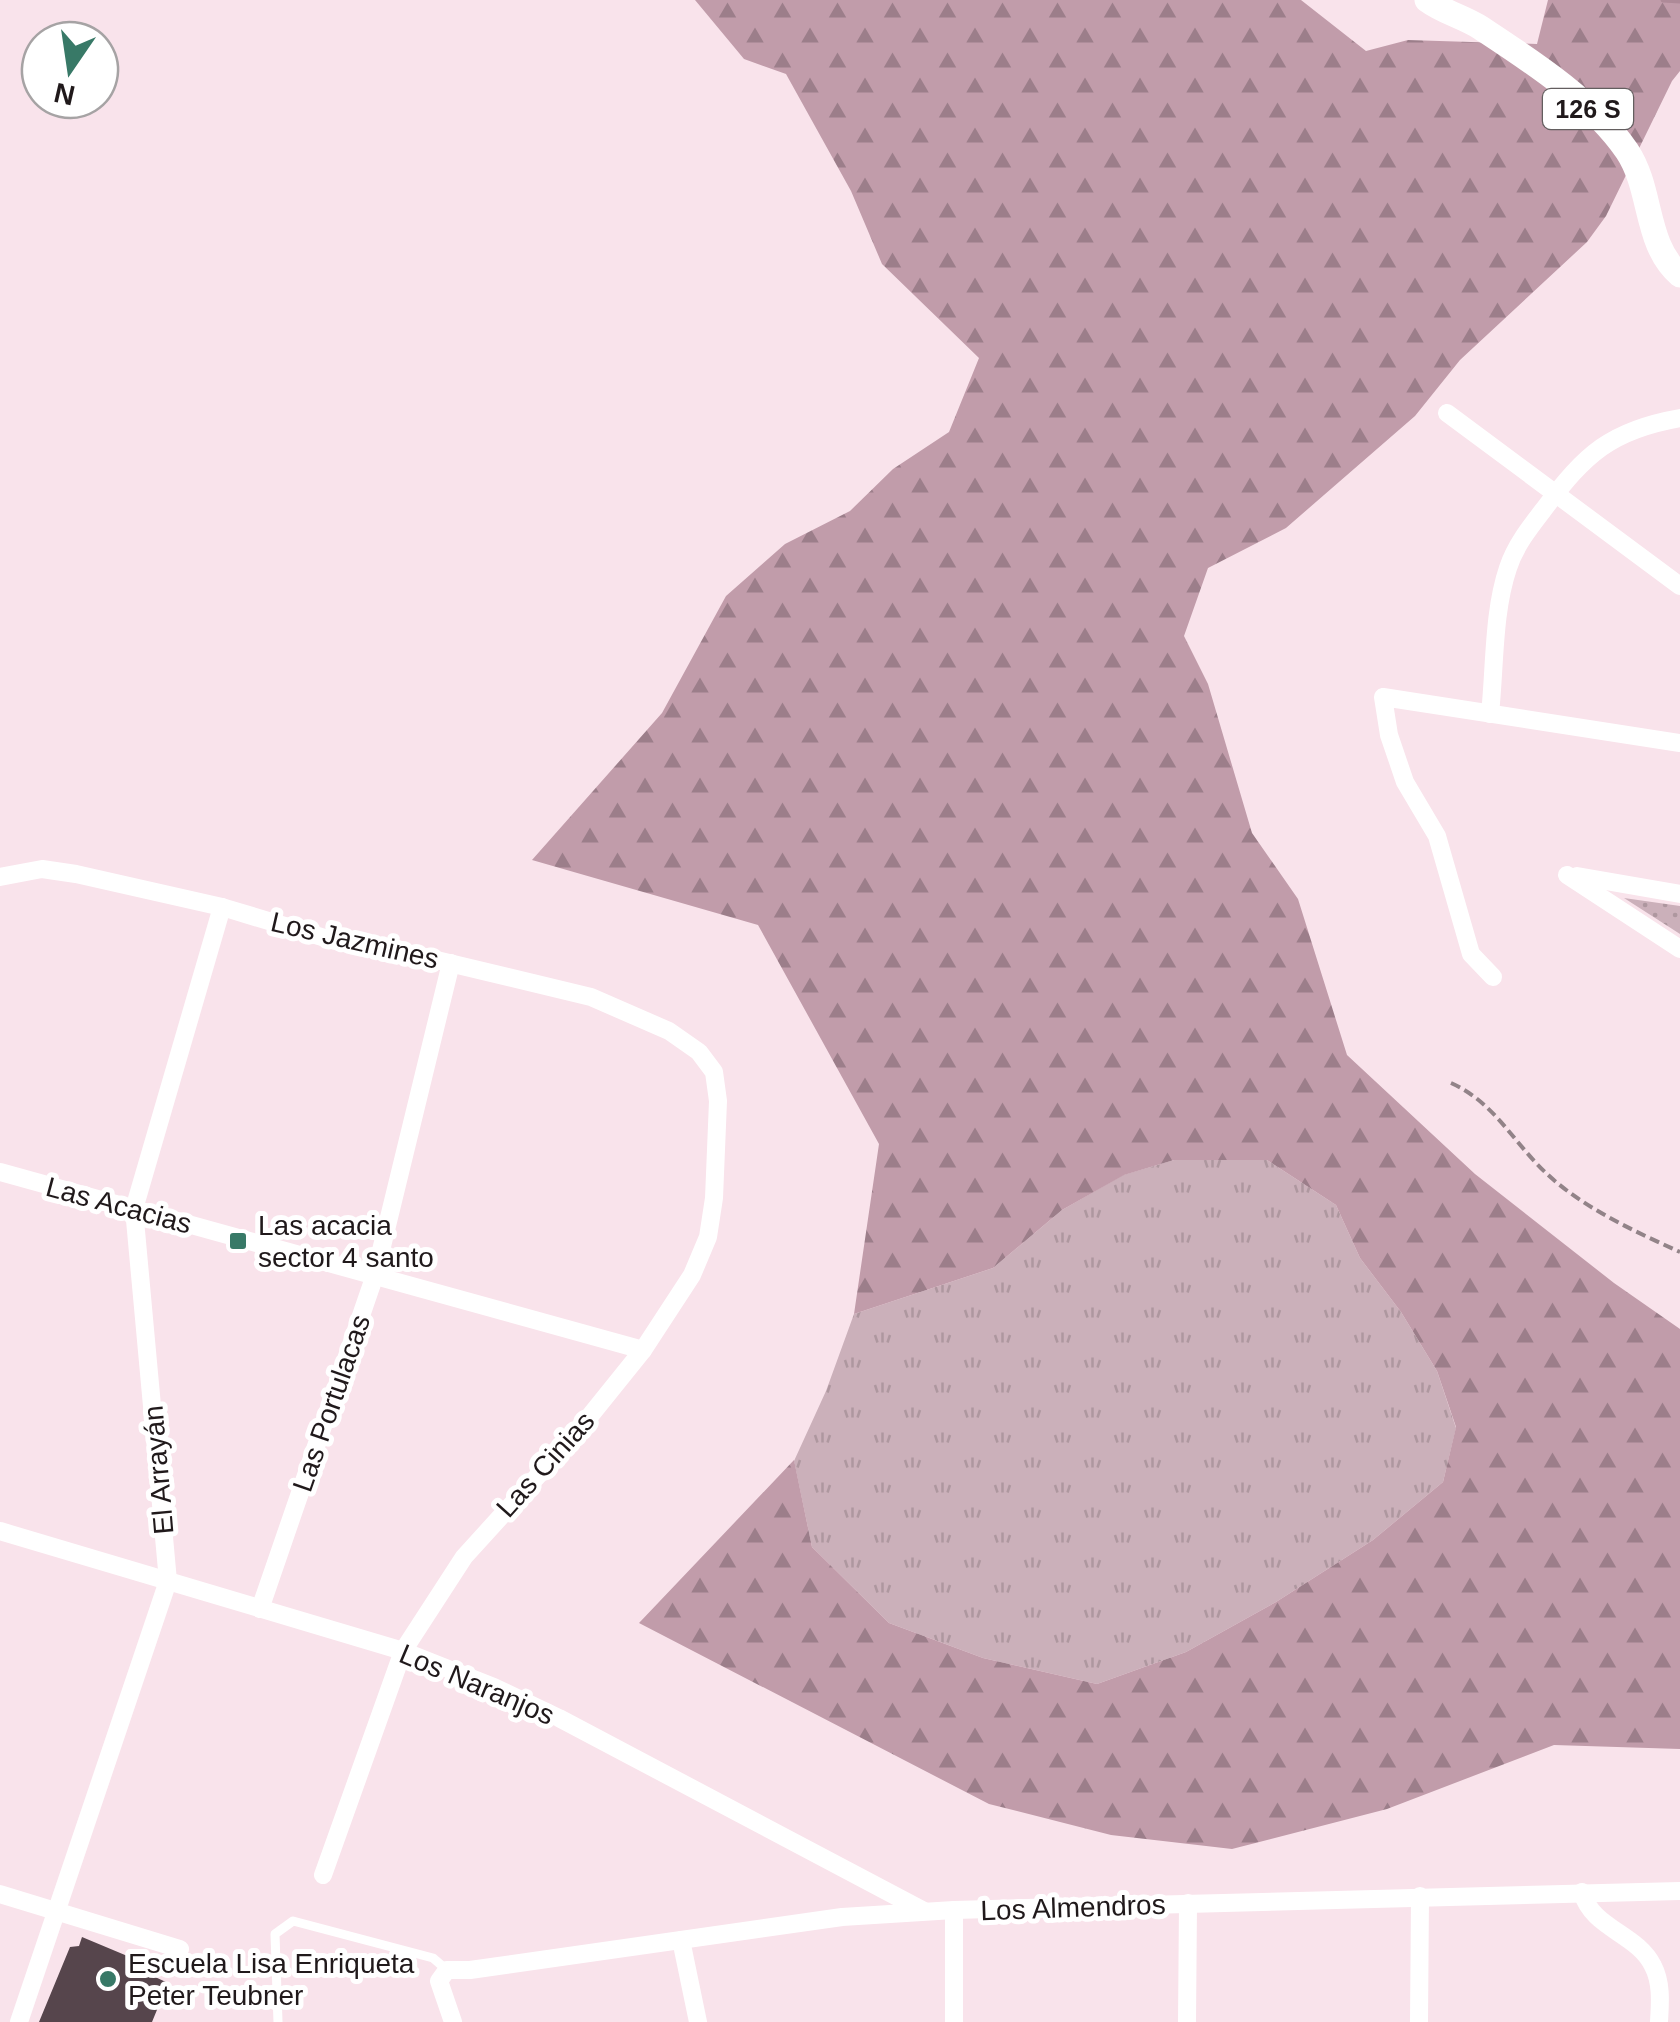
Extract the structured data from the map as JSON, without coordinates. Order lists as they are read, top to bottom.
{
  "streets": {
    "main road": ["126 S"],
    "street": [
      "Los Jazmines",
      "Las Acacias",
      "Las Portulacas",
      "Las Cinias",
      "El Arrayán",
      "Los Naranjos",
      "Los Almendros"
    ]
  },
  "crossings": [
    ["Los Jazmines", "Las Portulacas"],
    ["Los Jazmines", "Las Cinias"],
    ["Los Jazmines", "El Arrayán"],
    ["Las Acacias", "Las Portulacas"],
    ["Las Acacias", "Las Cinias"],
    ["Las Acacias", "El Arrayán"],
    ["Las Portulacas", "Los Naranjos"],
    ["Las Cinias", "Los Naranjos"],
    ["El Arrayán", "Los Naranjos"],
    ["Los Naranjos", "Los Almendros"]
  ],
  "places": {
    "transit": ["Las acacia sector 4 santo"],
    "other": ["Escuela Lisa Enriqueta Peter Teubner"]
  },
  "north": "bottom"
}
